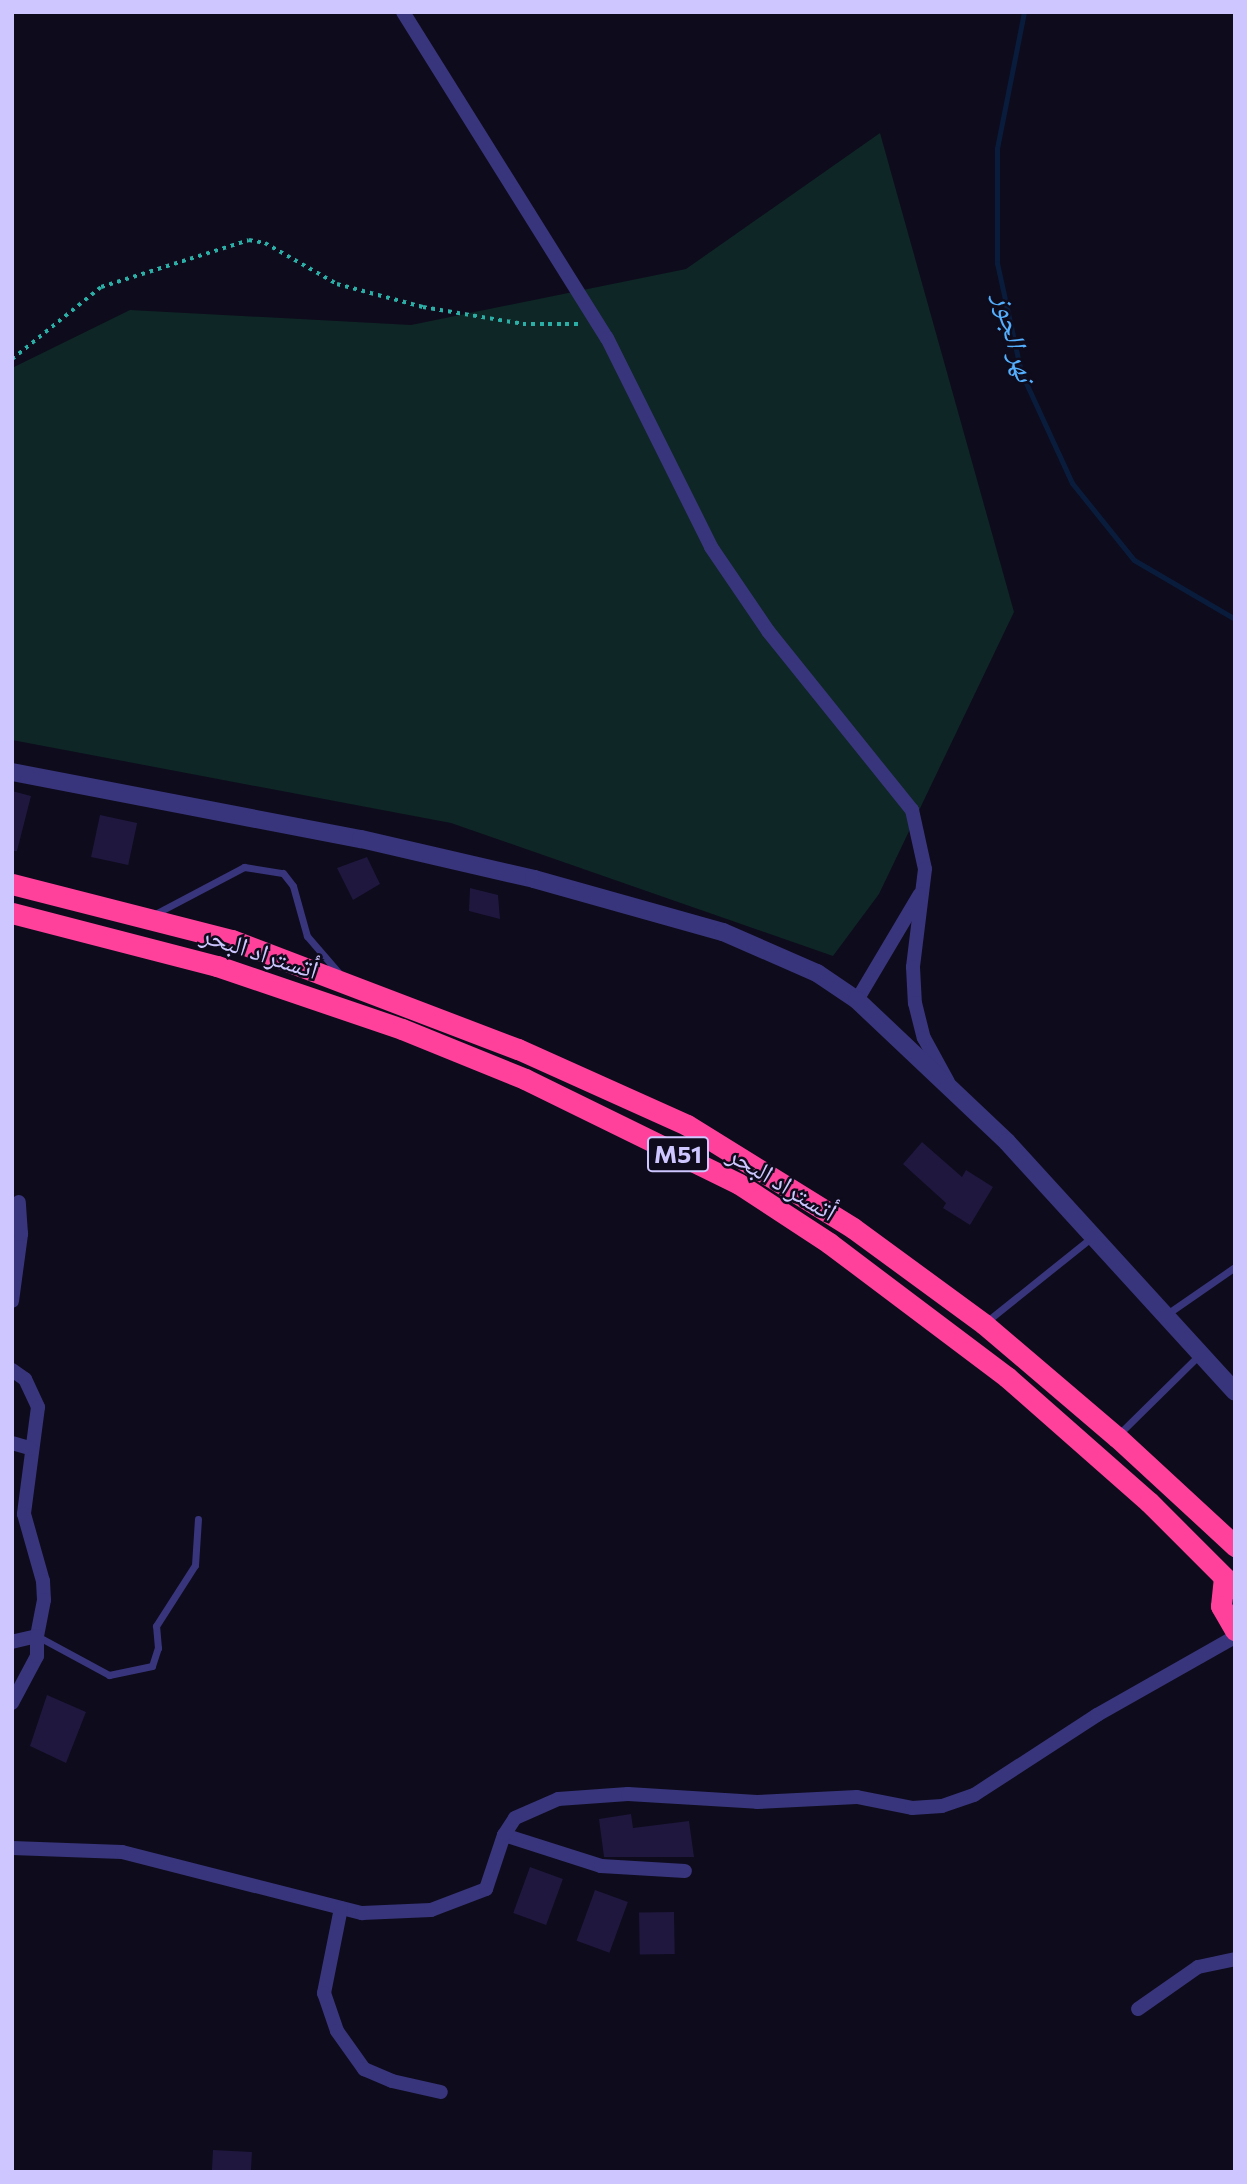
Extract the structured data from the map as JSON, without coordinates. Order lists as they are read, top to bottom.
{
  "streets": {
    "highway": ["أتستراد البحر", "M51"]
  },
  "water": ["نهر الجوز"]
}
